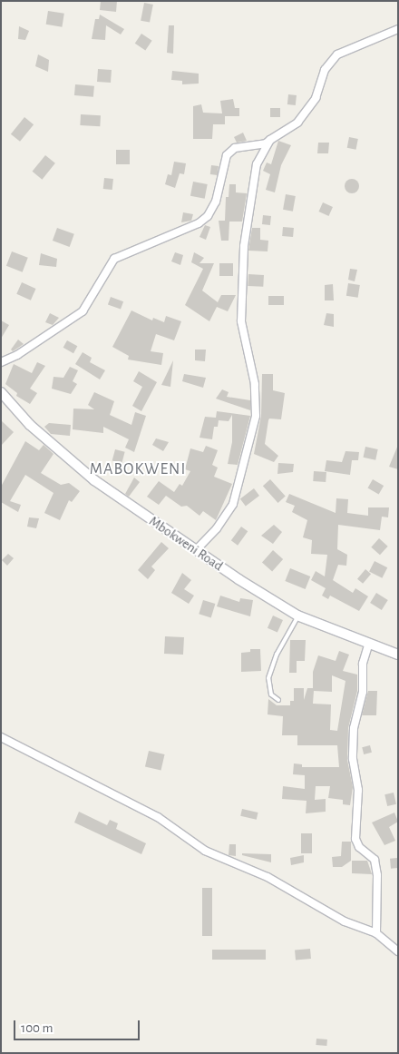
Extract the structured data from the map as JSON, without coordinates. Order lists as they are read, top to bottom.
{
  "streets": {
    "street": ["Mbokweni Road"]
  },
  "districts": ["MABOKWENI"],
  "scale_bar": "100 m"
}
